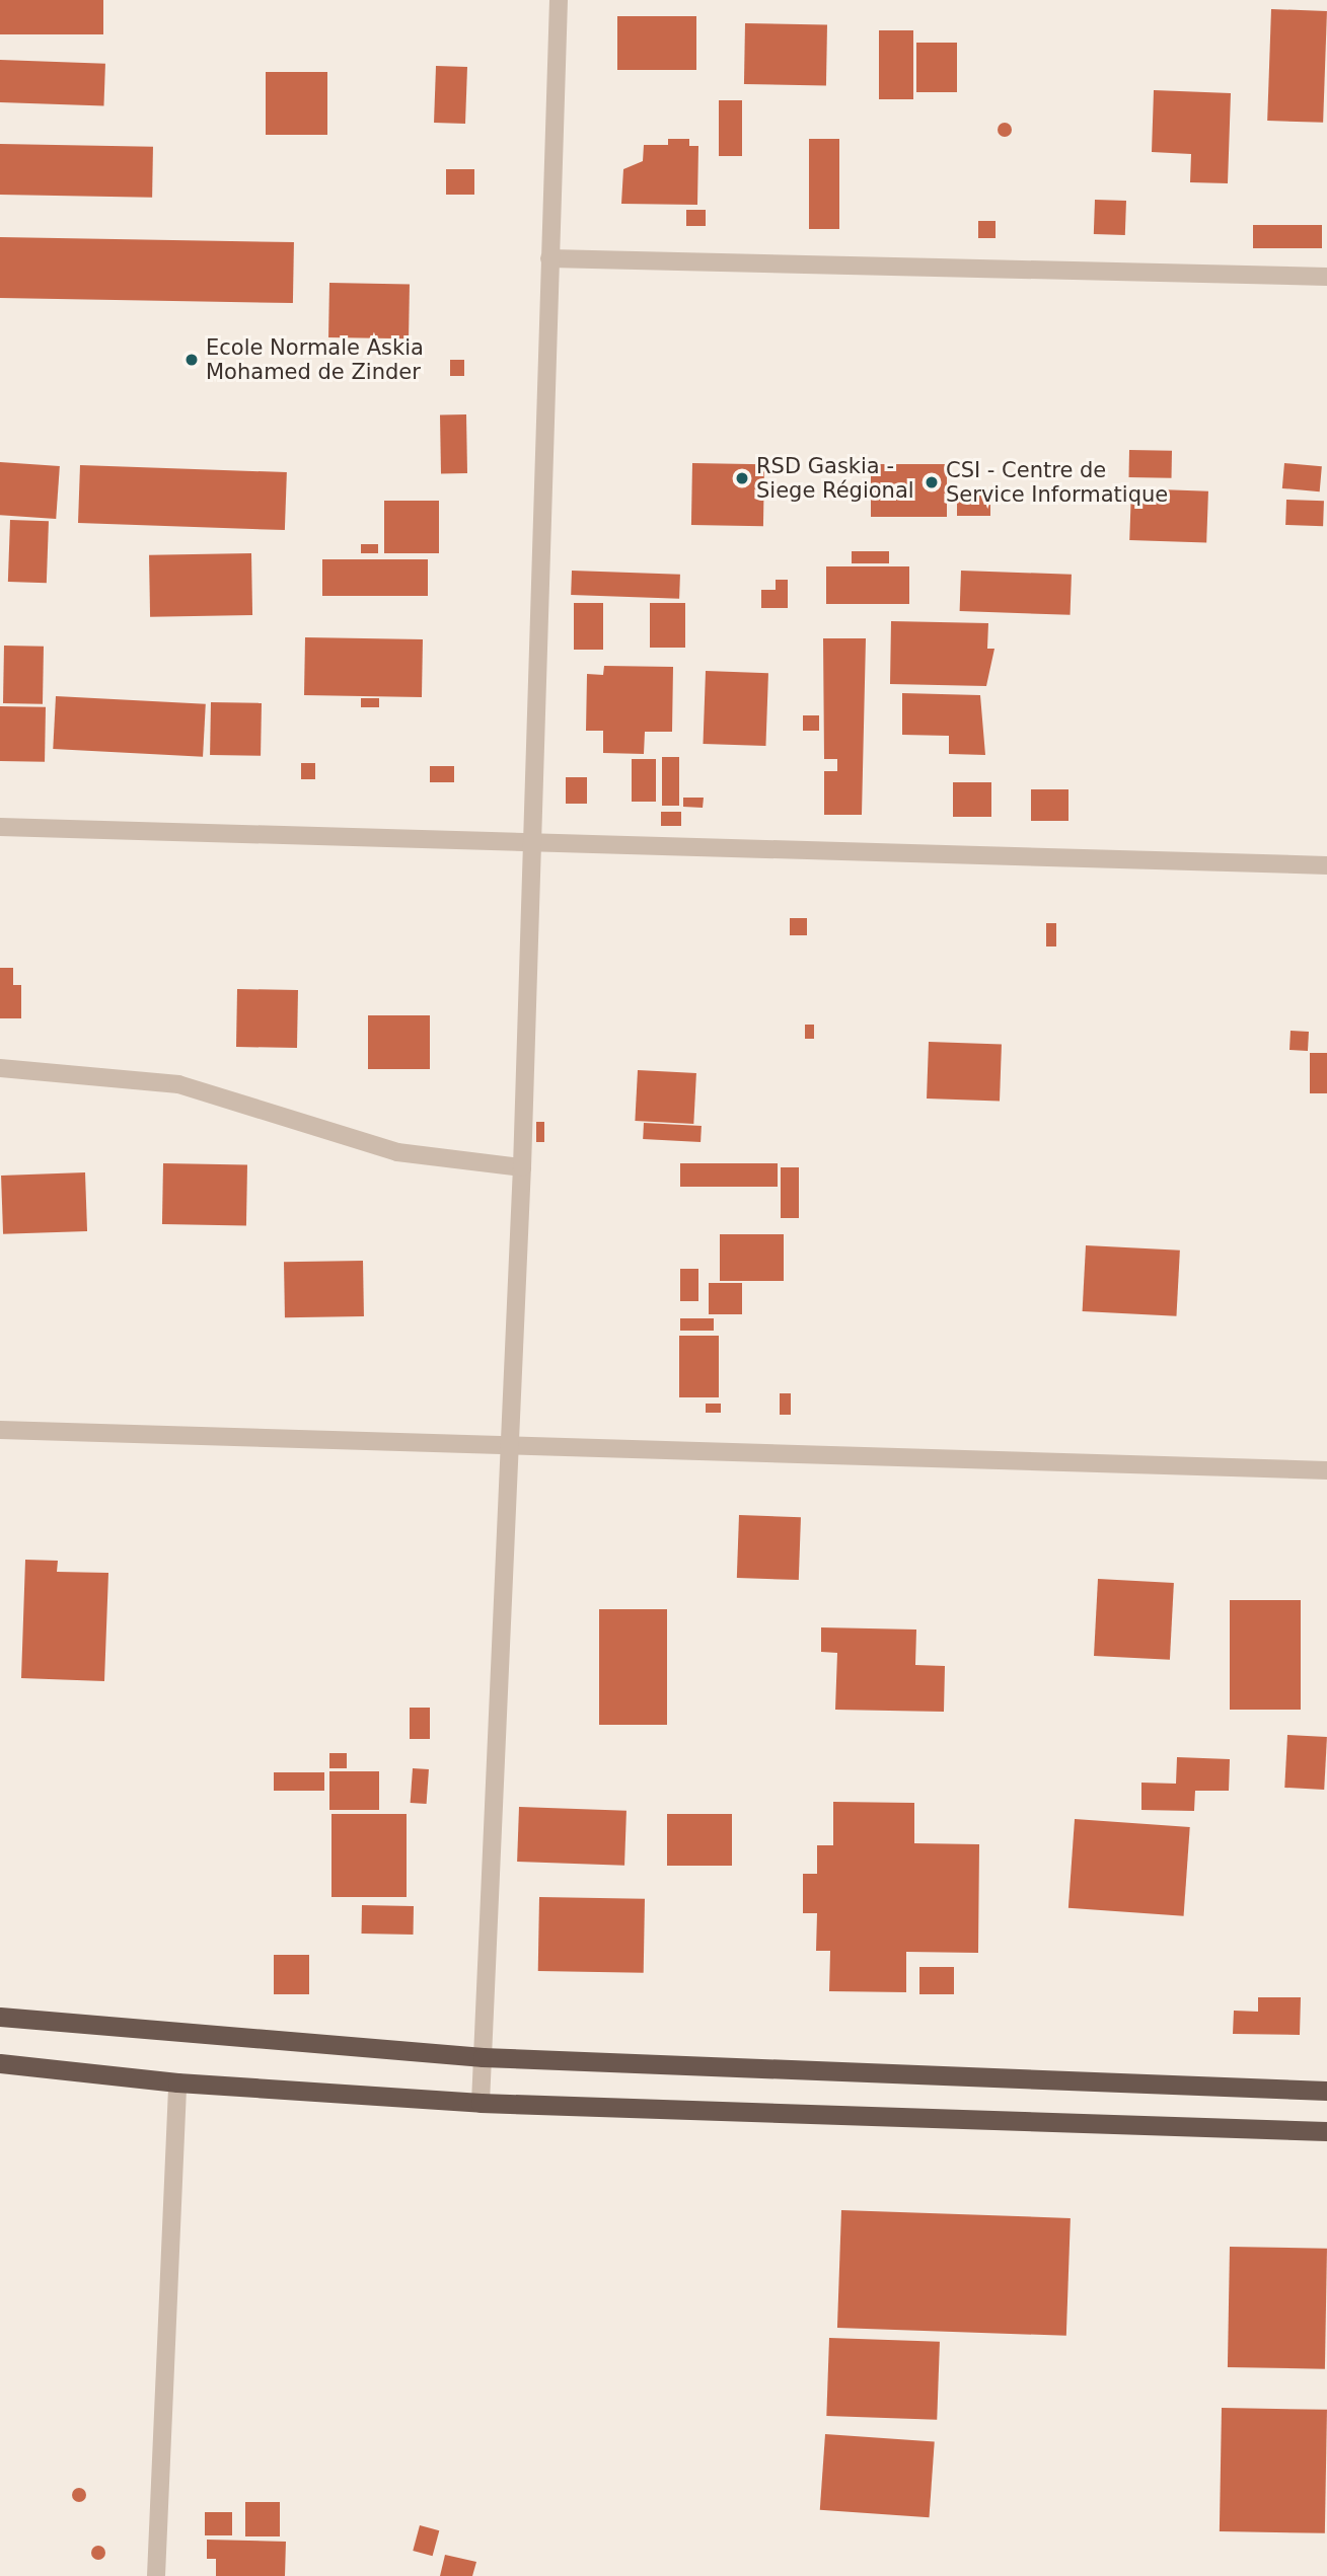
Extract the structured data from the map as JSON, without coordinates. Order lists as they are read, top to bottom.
{
  "places": ["Ecole Normale Askia Mohamed de Zinder", "RSD Gaskia - Siege Régional", "CSI - Centre de Service Informatique"]
}
